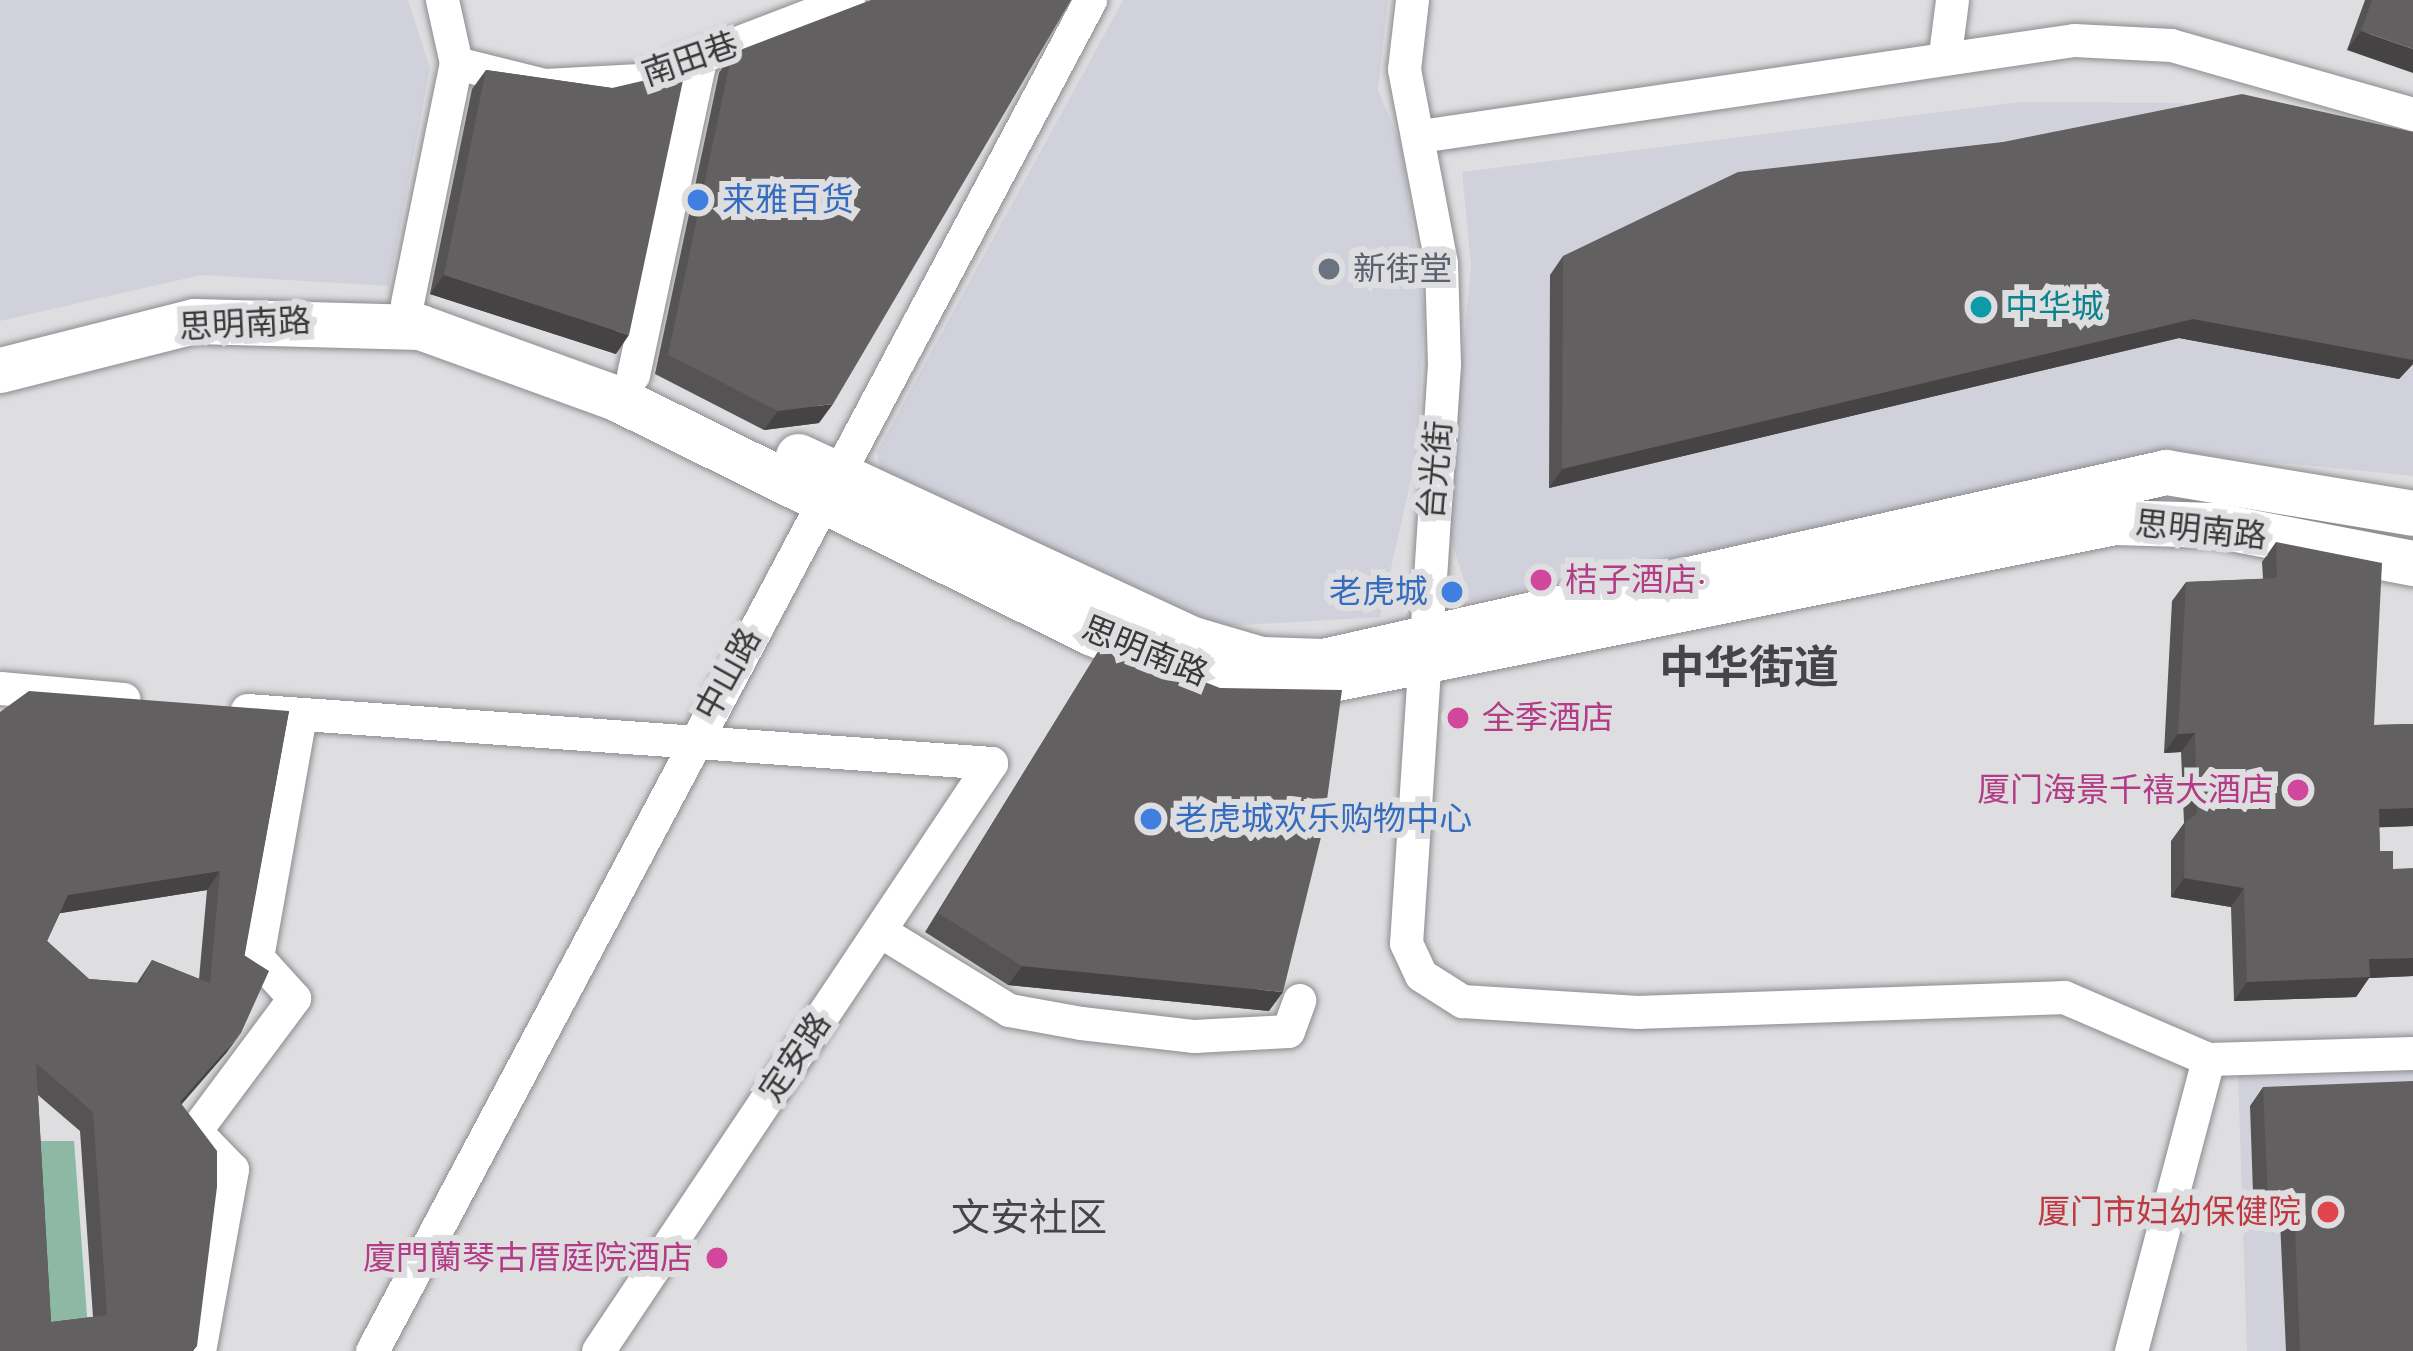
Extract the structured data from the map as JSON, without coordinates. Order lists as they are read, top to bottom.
{
  "streets": {
    "main road": ["思明南路"],
    "street": [
      "南田巷",
      "台光街",
      "中山路",
      "定安路"
    ]
  },
  "crossings": [
    ["思明南路", "台光街"],
    ["思明南路", "中山路"],
    ["中山路", "定安路"]
  ],
  "districts": ["中华街道", "文安社区"],
  "places": [
    "来雅百货",
    "新街堂",
    "中华城",
    "桔子酒店·",
    "老虎城",
    "全季酒店",
    "厦门海景千禧大酒店",
    "老虎城欢乐购物中心",
    "厦门市妇幼保健院",
    "廈門蘭琴古厝庭院酒店"
  ]
}
